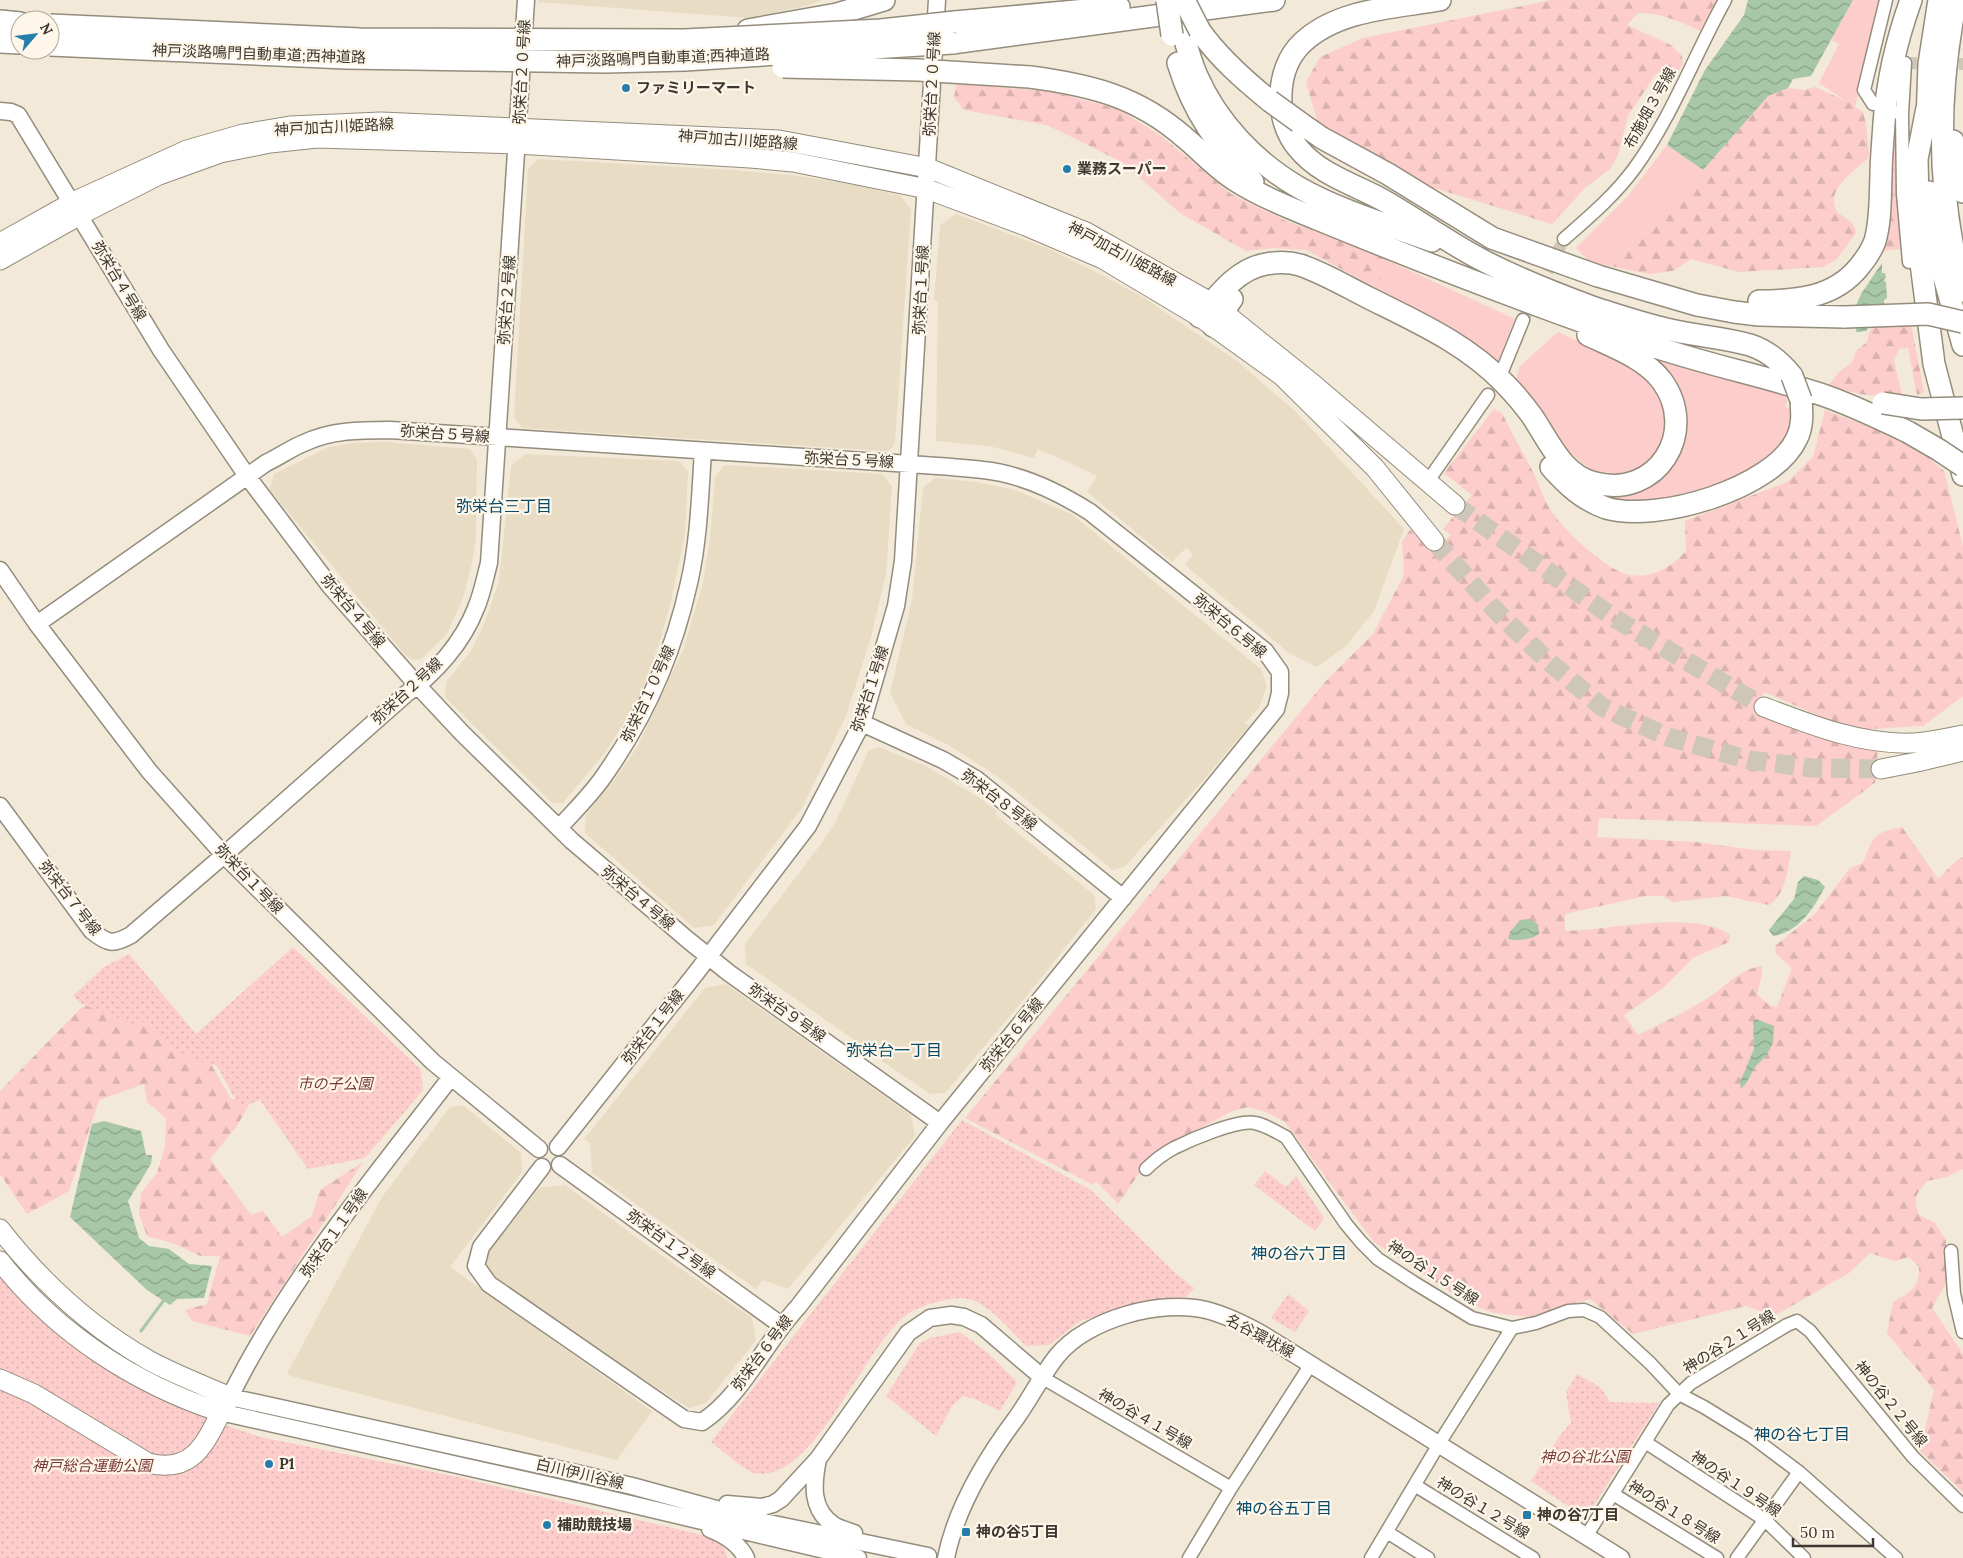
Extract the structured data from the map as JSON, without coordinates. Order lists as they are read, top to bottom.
{
  "streets": {
    "highway": ["神戸淡路鳴門自動車道;西神道路"],
    "main road": ["神戸加古川姫路線"],
    "street": [
      "弥栄台２０号線",
      "布施畑３号線",
      "弥栄台４号線",
      "弥栄台１号線",
      "弥栄台２号線",
      "弥栄台５号線",
      "弥栄台６号線",
      "弥栄台１０号線",
      "弥栄台８号線",
      "弥栄台７号線",
      "弥栄台９号線",
      "弥栄台１１号線",
      "弥栄台１２号線",
      "神の谷１５号線",
      "名谷環状線",
      "神の谷２１号線",
      "神の谷２２号線",
      "神の谷４１号線",
      "白川伊川谷線",
      "神の谷１９号線",
      "神の谷１２号線",
      "神の谷１８号線"
    ]
  },
  "crossings": [
    ["弥栄台２０号線", "神戸加古川姫路線"],
    ["弥栄台２０号線", "弥栄台１号線"],
    ["弥栄台２０号線", "弥栄台２号線"],
    ["神戸加古川姫路線", "弥栄台４号線"],
    ["神戸加古川姫路線", "弥栄台１号線"],
    ["神戸加古川姫路線", "弥栄台２号線"],
    ["弥栄台４号線", "弥栄台１号線"],
    ["弥栄台４号線", "弥栄台２号線"],
    ["弥栄台４号線", "弥栄台５号線"],
    ["弥栄台４号線", "弥栄台１０号線"],
    ["弥栄台４号線", "弥栄台９号線"],
    ["弥栄台１号線", "弥栄台２号線"],
    ["弥栄台１号線", "弥栄台５号線"],
    ["弥栄台１号線", "弥栄台６号線"],
    ["弥栄台１号線", "弥栄台８号線"],
    ["弥栄台１号線", "弥栄台７号線"],
    ["弥栄台１号線", "弥栄台９号線"],
    ["弥栄台１号線", "弥栄台１１号線"],
    ["弥栄台１号線", "弥栄台１２号線"],
    ["弥栄台２号線", "弥栄台５号線"],
    ["弥栄台２号線", "弥栄台７号線"],
    ["弥栄台５号線", "弥栄台６号線"],
    ["弥栄台５号線", "弥栄台１０号線"],
    ["弥栄台６号線", "弥栄台８号線"],
    ["弥栄台６号線", "弥栄台９号線"],
    ["弥栄台６号線", "弥栄台１２号線"],
    ["弥栄台１１号線", "白川伊川谷線"],
    ["神の谷１５号線", "神の谷２１号線"],
    ["神の谷１５号線", "神の谷１２号線"],
    ["名谷環状線", "神の谷２１号線"],
    ["名谷環状線", "神の谷４１号線"],
    ["名谷環状線", "神の谷１２号線"],
    ["神の谷２１号線", "神の谷２２号線"],
    ["神の谷２１号線", "神の谷１９号線"],
    ["神の谷２１号線", "神の谷１８号線"]
  ],
  "districts": [
    "弥栄台三丁目",
    "弥栄台一丁目",
    "神の谷六丁目",
    "神の谷七丁目",
    "神の谷五丁目"
  ],
  "parks": ["市の子公園", "神の谷北公園", "神戸総合運動公園"],
  "places": {
    "other": [
      "ファミリーマート",
      "業務スーパー",
      "P1",
      "補助競技場"
    ],
    "transit": ["神の谷7丁目", "神の谷5丁目"]
  },
  "scale_bar": "50 m",
  "north": "top right"
}
